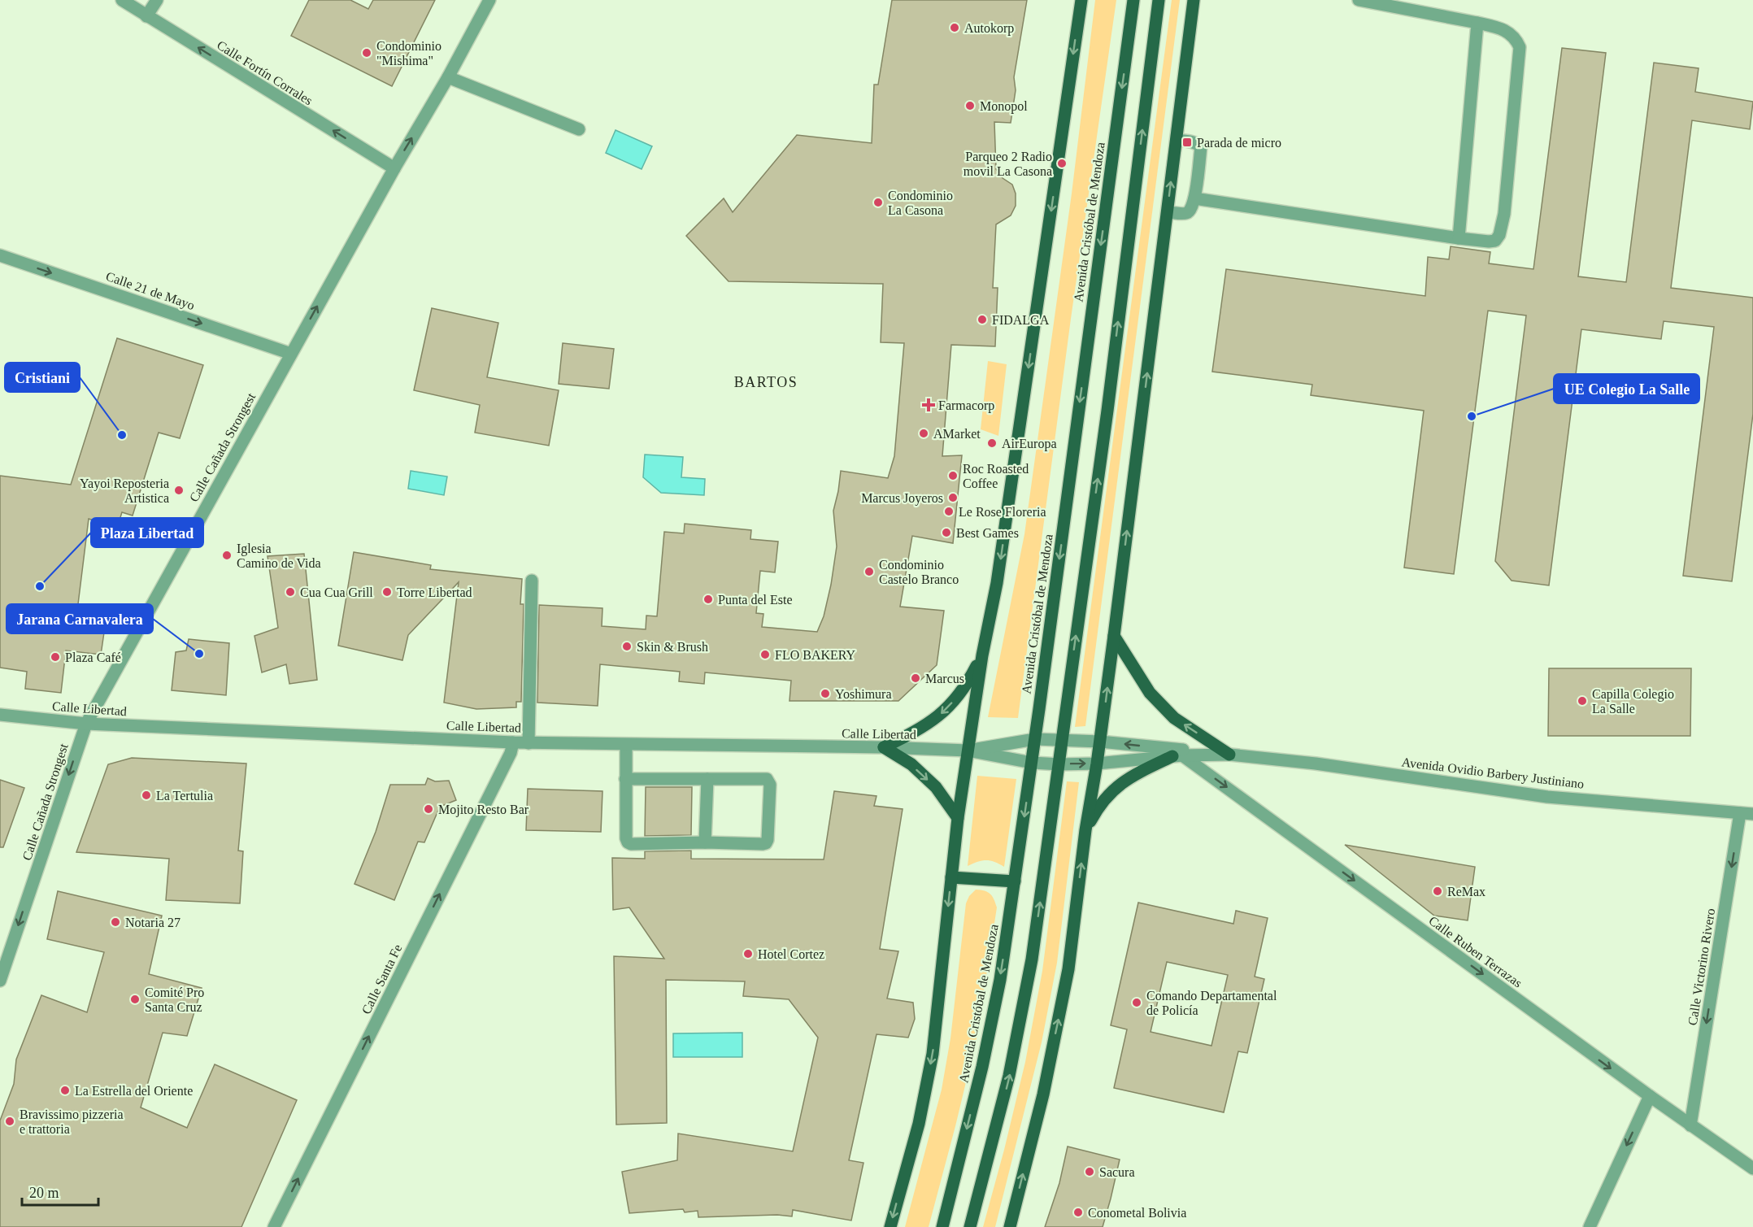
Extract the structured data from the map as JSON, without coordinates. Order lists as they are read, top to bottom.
{
  "streets": {
    "main road": ["Avenida Cristóbal de Mendoza"],
    "street": [
      "Calle Fortín Corrales",
      "Calle 21 de Mayo",
      "Calle Cañada Strongest",
      "Calle Libertad",
      "Avenida Ovidio Barbery Justiniano",
      "Calle Ruben Terrazas",
      "Calle Victorino Rivero",
      "Calle Santa Fe"
    ]
  },
  "crossings": [
    ["Calle Fortín Corrales", "Calle Cañada Strongest"],
    ["Avenida Cristóbal de Mendoza", "Avenida Ovidio Barbery Justiniano"],
    ["Calle 21 de Mayo", "Calle Cañada Strongest"],
    ["Calle Cañada Strongest", "Calle Libertad"],
    ["Calle Libertad", "Avenida Ovidio Barbery Justiniano"],
    ["Calle Libertad", "Calle Santa Fe"],
    ["Avenida Ovidio Barbery Justiniano", "Calle Ruben Terrazas"],
    ["Avenida Ovidio Barbery Justiniano", "Calle Victorino Rivero"],
    ["Calle Ruben Terrazas", "Calle Victorino Rivero"]
  ],
  "one_way": [
    "Calle Fortín Corrales",
    "Calle 21 de Mayo",
    "Calle Ruben Terrazas",
    "Calle Victorino Rivero",
    "Calle Santa Fe"
  ],
  "districts": ["BARTOS"],
  "places": {
    "other": [
      "Autokorp",
      "Condominio \"Mishima\"",
      "Monopol",
      "Parqueo 2 Radio movil La Casona",
      "Condominio La Casona",
      "FIDALGA",
      "UE Colegio La Salle",
      "AMarket",
      "Cristiani",
      "AirEuropa",
      "Roc Roasted Coffee",
      "Yayoi Reposteria Artistica",
      "Marcus Joyeros",
      "Le Rose Floreria",
      "Best Games",
      "Iglesia Camino de Vida",
      "Condominio Castelo Branco",
      "Plaza Libertad",
      "Cua Cua Grill",
      "Torre Libertad",
      "Punta del Este",
      "Skin & Brush",
      "Jarana Carnavalera",
      "FLO BAKERY",
      "Plaza Café",
      "Marcus",
      "Yoshimura",
      "Capilla Colegio La Salle",
      "La Tertulia",
      "Mojito Resto Bar",
      "ReMax",
      "Notaria 27",
      "Hotel Cortez",
      "Comité Pro Santa Cruz",
      "Comando Departamental de Policía",
      "La Estrella del Oriente",
      "Bravissimo pizzeria e trattoria",
      "Sacura",
      "Conometal Bolivia"
    ],
    "transit": ["Parada de micro"],
    "health": ["Farmacorp"]
  },
  "scale_bar": "20 m"
}
